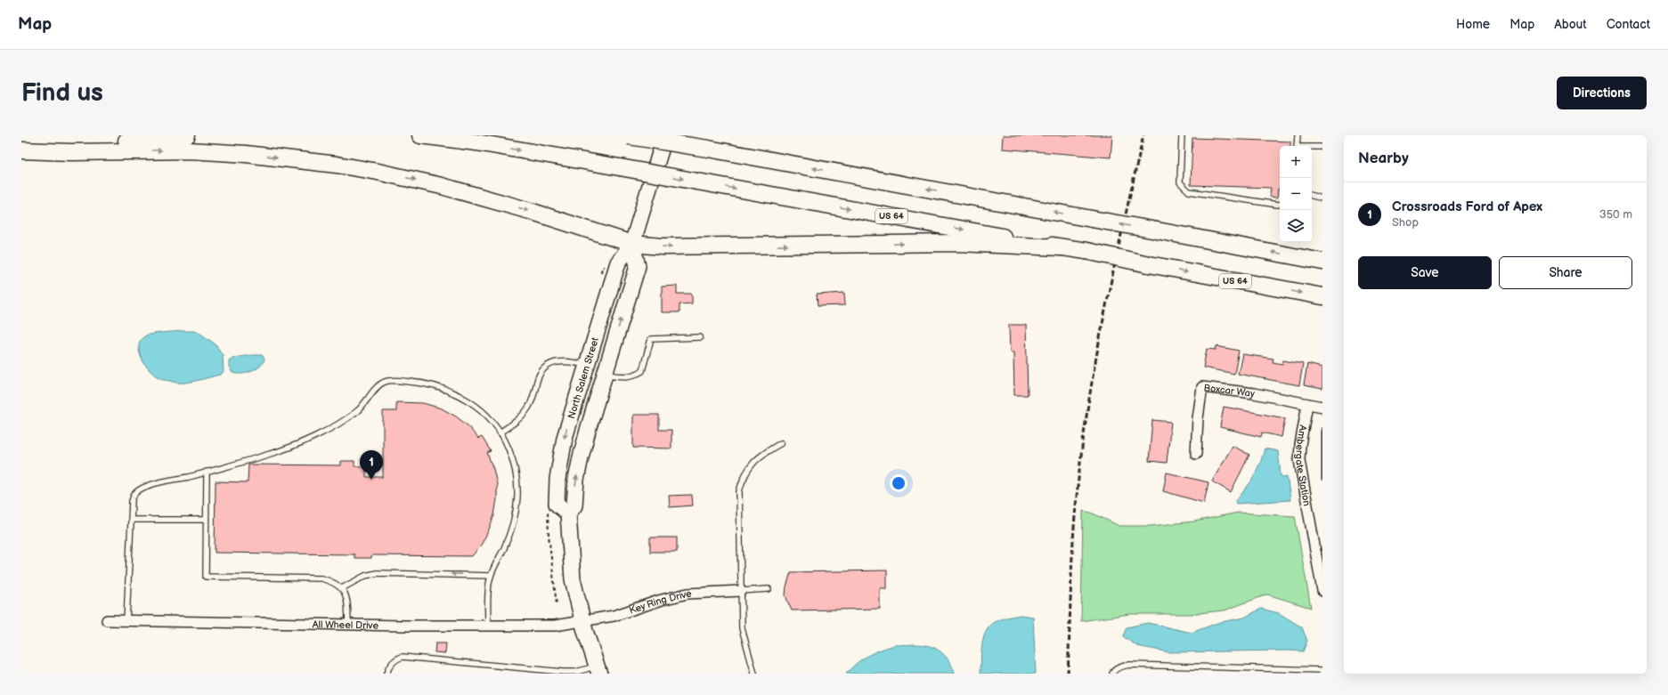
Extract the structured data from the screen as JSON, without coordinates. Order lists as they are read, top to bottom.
{
  "streets": {
    "highway": ["US 64"],
    "main road": ["North Salem Street"],
    "street": [
      "Boxcar Way",
      "Ambergate Station",
      "Key Ring Drive",
      "All Wheel Drive"
    ]
  },
  "crossings": [
    ["Boxcar Way", "Ambergate Station"],
    ["Key Ring Drive", "All Wheel Drive"]
  ],
  "page": {
    "header": "Map",
    "nav": [
      "Home",
      "Map",
      "About",
      "Contact"
    ],
    "buttons": [
      "Directions",
      ["Save", "Share"]
    ],
    "title": "Find us",
    "heading": "Nearby",
    "map_buttons": ["+", "−"],
    "list": [
      {
        "mark": "1",
        "name": "Crossroads Ford of Apex",
        "note": "Shop",
        "value": "350 m"
      }
    ],
    "pins": "1"
  }
}
